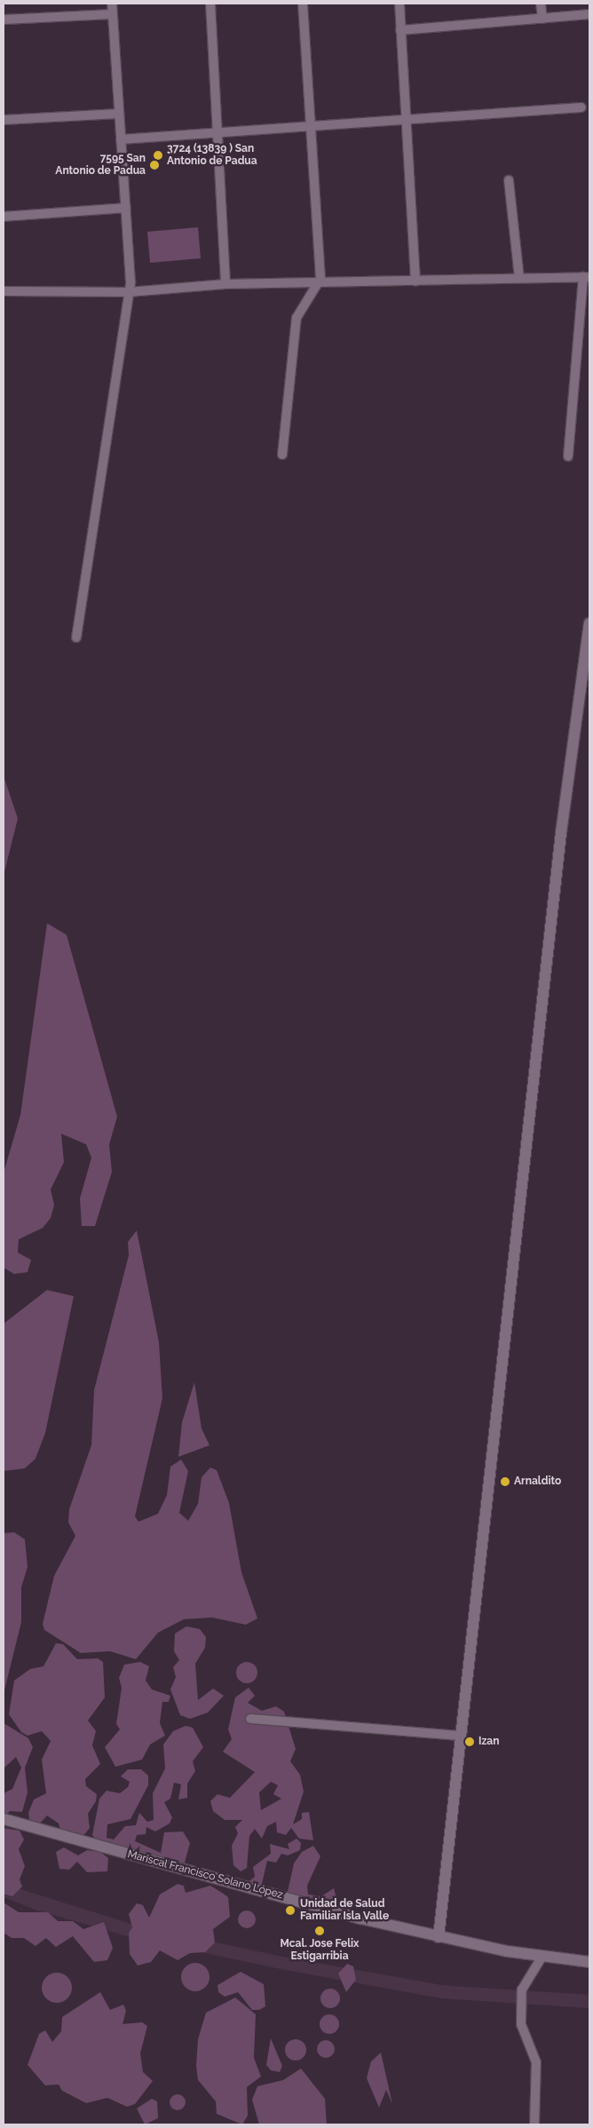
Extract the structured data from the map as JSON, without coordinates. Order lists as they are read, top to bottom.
{
  "streets": {
    "street": ["Mariscal Francisco Solano López"]
  },
  "places": [
    "3724 (13839 ) San Antonio de Padua",
    "7595 San Antonio de Padua",
    "Arnaldito",
    "Izan",
    "Unidad de Salud Familiar Isla Valle",
    "Mcal. Jose Felix Estigarribia"
  ]
}
